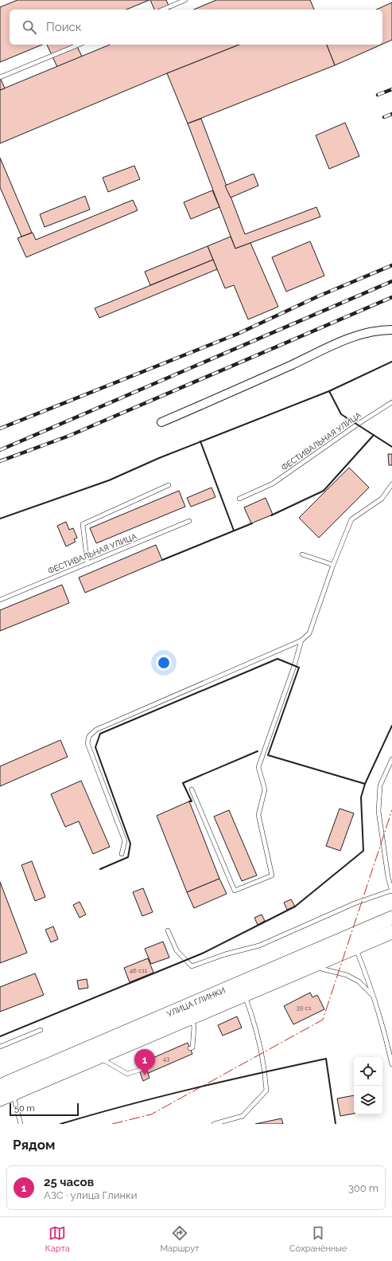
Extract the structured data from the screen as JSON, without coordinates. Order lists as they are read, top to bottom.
{
  "streets": {
    "highway": ["УЛИЦА ГЛИНКИ"],
    "lane": ["ФЕСТИВАЛЬНАЯ УЛИЦА"]
  },
  "house_numbers": ["46 с11", "39 с1", "43"],
  "scale_bar": "50 m",
  "page": {
    "search": "Поиск",
    "pins": "1",
    "scale": "50 m",
    "heading": "Рядом",
    "list": [
      {
        "mark": "1",
        "name": "25 часов",
        "note": "АЗС · улица Глинки",
        "value": "300 m"
      }
    ],
    "nav": ["Карта", "Маршрут", "Сохранённые"]
  }
}
